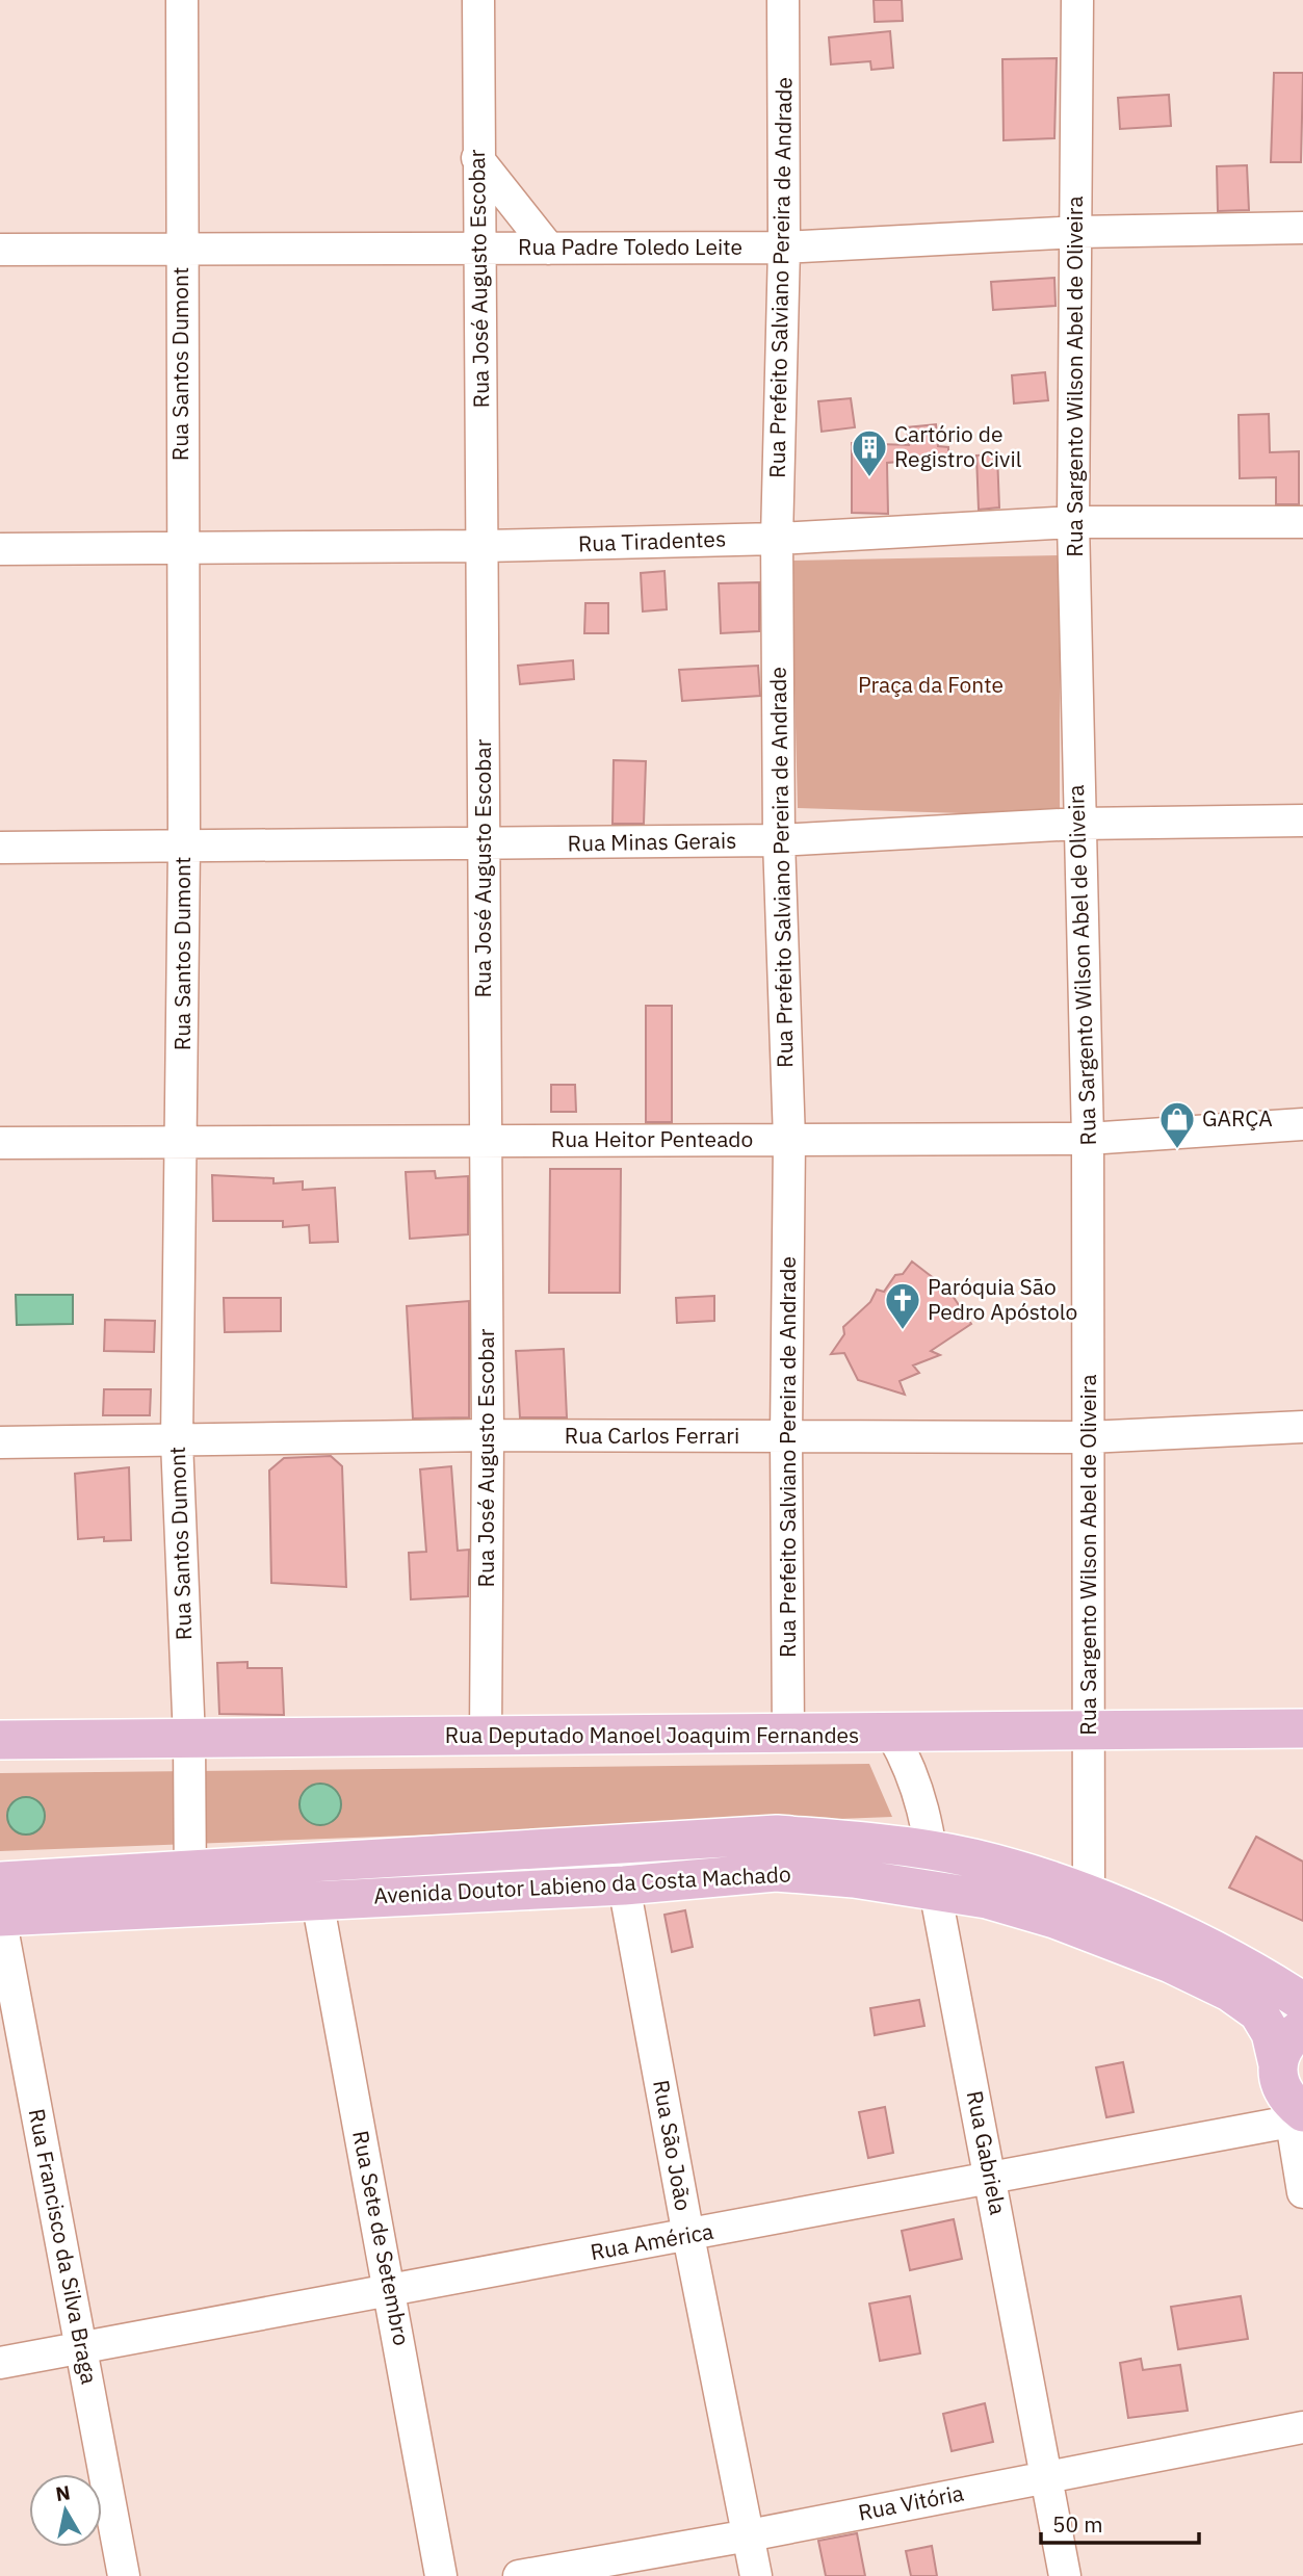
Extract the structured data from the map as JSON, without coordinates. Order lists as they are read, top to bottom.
{
  "streets": {
    "main road": ["Rua Deputado Manoel Joaquim Fernandes", "Avenida Doutor Labieno da Costa Machado"],
    "street": [
      "Rua Padre Toledo Leite",
      "Rua Prefeito Salviano Pereira de Andrade",
      "Rua José Augusto Escobar",
      "Rua Santos Dumont",
      "Rua Sargento Wilson Abel de Oliveira",
      "Rua Tiradentes",
      "Rua Minas Gerais",
      "Rua Heitor Penteado",
      "Rua Carlos Ferrari",
      "Rua São João",
      "Rua Gabriela",
      "Rua Sete de Setembro",
      "Rua América",
      "Rua Francisco da Silva Braga",
      "Rua Vitória"
    ]
  },
  "crossings": [
    ["Rua Padre Toledo Leite", "Rua Prefeito Salviano Pereira de Andrade"],
    ["Rua Padre Toledo Leite", "Rua José Augusto Escobar"],
    ["Rua Padre Toledo Leite", "Rua Santos Dumont"],
    ["Rua Padre Toledo Leite", "Rua Sargento Wilson Abel de Oliveira"],
    ["Rua Prefeito Salviano Pereira de Andrade", "Rua Tiradentes"],
    ["Rua Prefeito Salviano Pereira de Andrade", "Rua Minas Gerais"],
    ["Rua Prefeito Salviano Pereira de Andrade", "Rua Heitor Penteado"],
    ["Rua Prefeito Salviano Pereira de Andrade", "Rua Carlos Ferrari"],
    ["Rua Prefeito Salviano Pereira de Andrade", "Rua Deputado Manoel Joaquim Fernandes"],
    ["Rua José Augusto Escobar", "Rua Tiradentes"],
    ["Rua José Augusto Escobar", "Rua Minas Gerais"],
    ["Rua José Augusto Escobar", "Rua Heitor Penteado"],
    ["Rua José Augusto Escobar", "Rua Carlos Ferrari"],
    ["Rua José Augusto Escobar", "Rua Deputado Manoel Joaquim Fernandes"],
    ["Rua Santos Dumont", "Rua Tiradentes"],
    ["Rua Santos Dumont", "Rua Minas Gerais"],
    ["Rua Santos Dumont", "Rua Heitor Penteado"],
    ["Rua Santos Dumont", "Rua Carlos Ferrari"],
    ["Rua Santos Dumont", "Rua Deputado Manoel Joaquim Fernandes"],
    ["Rua Santos Dumont", "Avenida Doutor Labieno da Costa Machado"],
    ["Rua Sargento Wilson Abel de Oliveira", "Rua Tiradentes"],
    ["Rua Sargento Wilson Abel de Oliveira", "Rua Minas Gerais"],
    ["Rua Sargento Wilson Abel de Oliveira", "Rua Heitor Penteado"],
    ["Rua Sargento Wilson Abel de Oliveira", "Rua Carlos Ferrari"],
    ["Rua Sargento Wilson Abel de Oliveira", "Rua Deputado Manoel Joaquim Fernandes"],
    ["Rua Sargento Wilson Abel de Oliveira", "Avenida Doutor Labieno da Costa Machado"],
    ["Rua Deputado Manoel Joaquim Fernandes", "Rua Gabriela"],
    ["Avenida Doutor Labieno da Costa Machado", "Rua São João"],
    ["Avenida Doutor Labieno da Costa Machado", "Rua Gabriela"],
    ["Avenida Doutor Labieno da Costa Machado", "Rua Sete de Setembro"],
    ["Avenida Doutor Labieno da Costa Machado", "Rua América"],
    ["Avenida Doutor Labieno da Costa Machado", "Rua Francisco da Silva Braga"],
    ["Rua São João", "Rua América"],
    ["Rua São João", "Rua Vitória"],
    ["Rua Gabriela", "Rua América"],
    ["Rua Gabriela", "Rua Vitória"],
    ["Rua Sete de Setembro", "Rua América"],
    ["Rua América", "Rua Francisco da Silva Braga"]
  ],
  "parks": ["Praça da Fonte"],
  "places": {
    "building": ["Cartório de Registro Civil"],
    "shop": ["GARÇA"],
    "church": ["Paróquia São Pedro Apóstolo"]
  },
  "scale_bar": "50 m",
  "north": "top"
}
